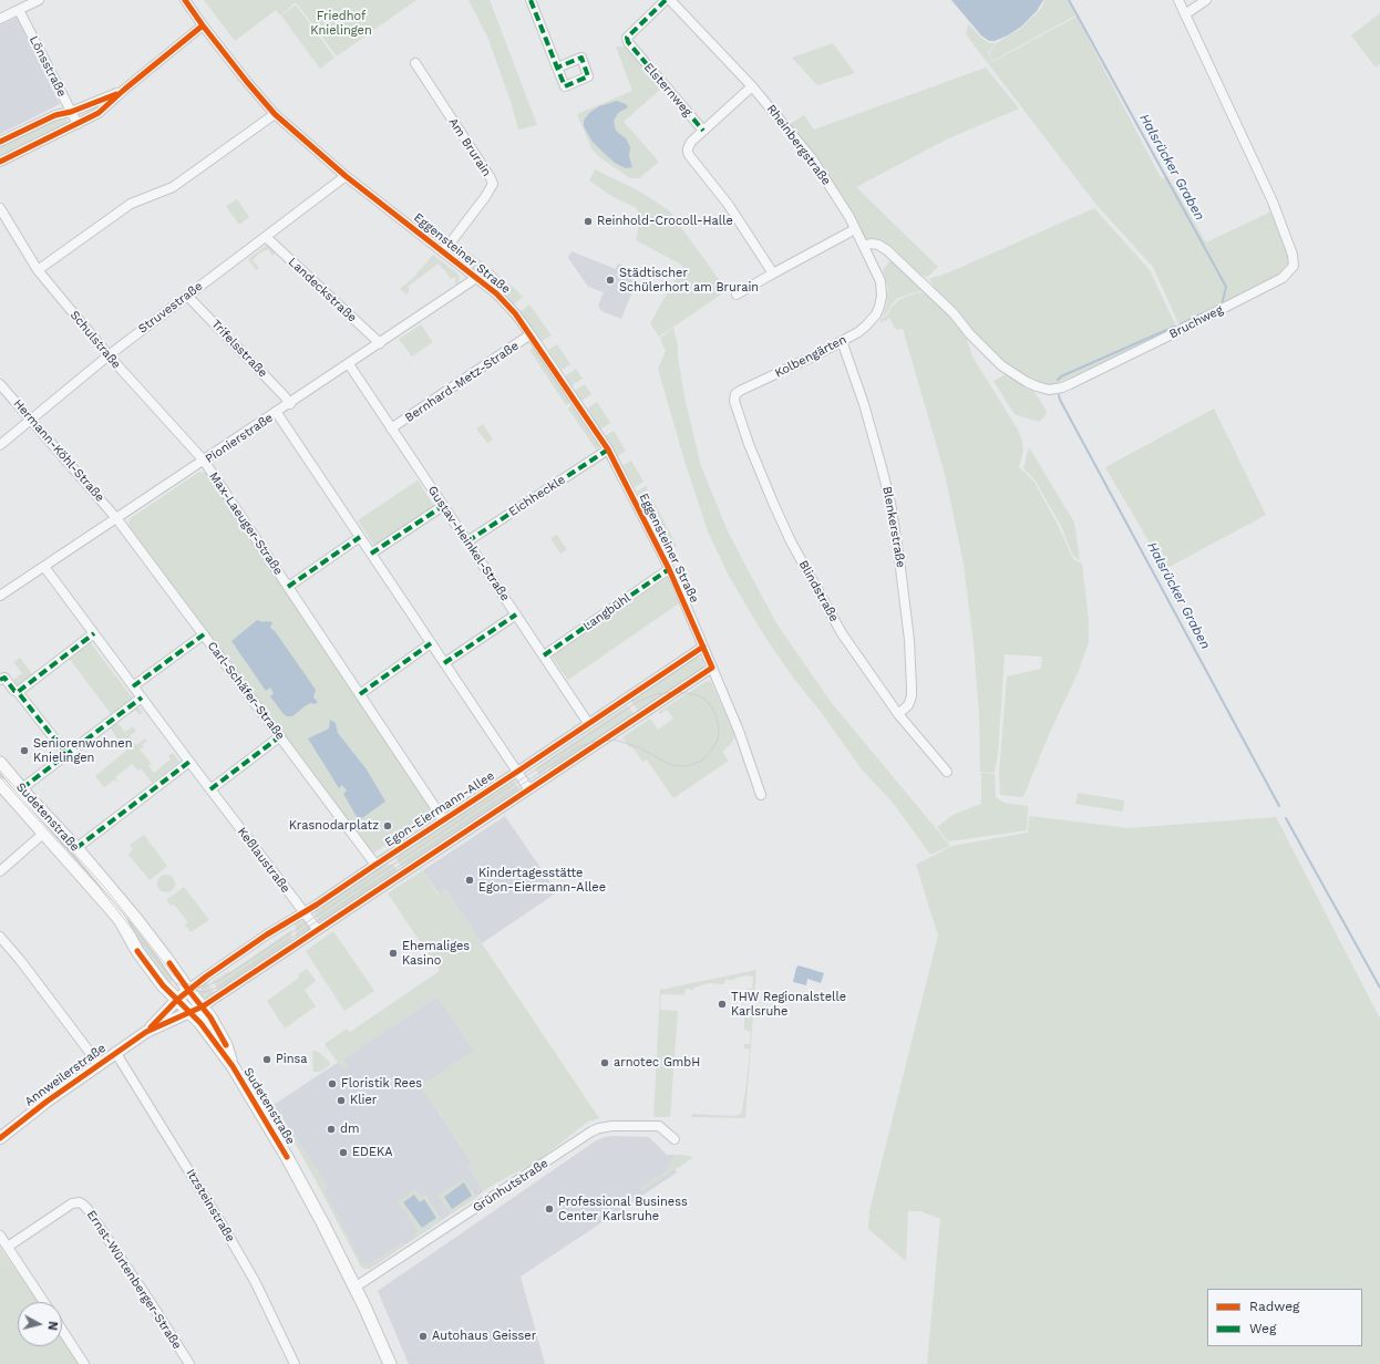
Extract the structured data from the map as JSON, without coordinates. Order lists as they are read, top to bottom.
{
  "streets": {
    "main road": ["Sudetenstraße"],
    "street": [
      "Lönsstraße",
      "Elsternweg",
      "Rheinbergstraße",
      "Am Brurain",
      "Eggensteiner Straße",
      "Landeckstraße",
      "Struvestraße",
      "Bruchweg",
      "Schulstraße",
      "Trifelsstraße",
      "Kolbengärten",
      "Bernhard-Metz-Straße",
      "Pionierstraße",
      "Hermann-Köhl-Straße",
      "Eichheckle",
      "Max-Laeuger-Straße",
      "Blenkerstraße",
      "Gustav-Heinkel-Straße",
      "Blindstraße",
      "Langbühl",
      "Carl-Schäfer-Straße",
      "Egon-Eiermann-Allee",
      "Keßlaustraße",
      "Annweilerstraße",
      "Grünhutstraße",
      "Itzsteinstraße",
      "Ernst-Würtenberger-Straße"
    ]
  },
  "crossings": [
    ["Rheinbergstraße", "Bruchweg"],
    ["Rheinbergstraße", "Kolbengärten"],
    ["Am Brurain", "Eggensteiner Straße"],
    ["Eggensteiner Straße", "Struvestraße"],
    ["Eggensteiner Straße", "Bernhard-Metz-Straße"],
    ["Eggensteiner Straße", "Pionierstraße"],
    ["Eggensteiner Straße", "Eichheckle"],
    ["Eggensteiner Straße", "Langbühl"],
    ["Eggensteiner Straße", "Egon-Eiermann-Allee"],
    ["Landeckstraße", "Struvestraße"],
    ["Landeckstraße", "Pionierstraße"],
    ["Struvestraße", "Schulstraße"],
    ["Struvestraße", "Trifelsstraße"],
    ["Struvestraße", "Hermann-Köhl-Straße"],
    ["Schulstraße", "Pionierstraße"],
    ["Schulstraße", "Max-Laeuger-Straße"],
    ["Trifelsstraße", "Pionierstraße"],
    ["Kolbengärten", "Blenkerstraße"],
    ["Kolbengärten", "Blindstraße"],
    ["Bernhard-Metz-Straße", "Gustav-Heinkel-Straße"],
    ["Pionierstraße", "Hermann-Köhl-Straße"],
    ["Pionierstraße", "Max-Laeuger-Straße"],
    ["Pionierstraße", "Gustav-Heinkel-Straße"],
    ["Pionierstraße", "Carl-Schäfer-Straße"],
    ["Pionierstraße", "Keßlaustraße"],
    ["Hermann-Köhl-Straße", "Carl-Schäfer-Straße"],
    ["Eichheckle", "Gustav-Heinkel-Straße"],
    ["Max-Laeuger-Straße", "Egon-Eiermann-Allee"],
    ["Blenkerstraße", "Blindstraße"],
    ["Gustav-Heinkel-Straße", "Langbühl"],
    ["Gustav-Heinkel-Straße", "Egon-Eiermann-Allee"],
    ["Carl-Schäfer-Straße", "Egon-Eiermann-Allee"],
    ["Egon-Eiermann-Allee", "Sudetenstraße"],
    ["Egon-Eiermann-Allee", "Keßlaustraße"],
    ["Egon-Eiermann-Allee", "Annweilerstraße"],
    ["Sudetenstraße", "Annweilerstraße"],
    ["Sudetenstraße", "Grünhutstraße"],
    ["Annweilerstraße", "Itzsteinstraße"]
  ],
  "water": ["Halsrücker Graben"],
  "parks": ["Friedhof Knielingen"],
  "places": [
    "Reinhold-Crocoll-Halle",
    "Städtischer Schülerhort am Brurain",
    "Seniorenwohnen Knielingen",
    "Krasnodarplatz",
    "Kindertagesstätte Egon-Eiermann-Allee",
    "Ehemaliges Kasino",
    "THW Regionalstelle Karlsruhe",
    "Pinsa",
    "arnotec GmbH",
    "Floristik Rees",
    "Klier",
    "dm",
    "EDEKA",
    "Professional Business Center Karlsruhe",
    "Autohaus Geisser"
  ],
  "legend": ["Radweg", "Weg"],
  "north": "right"
}
